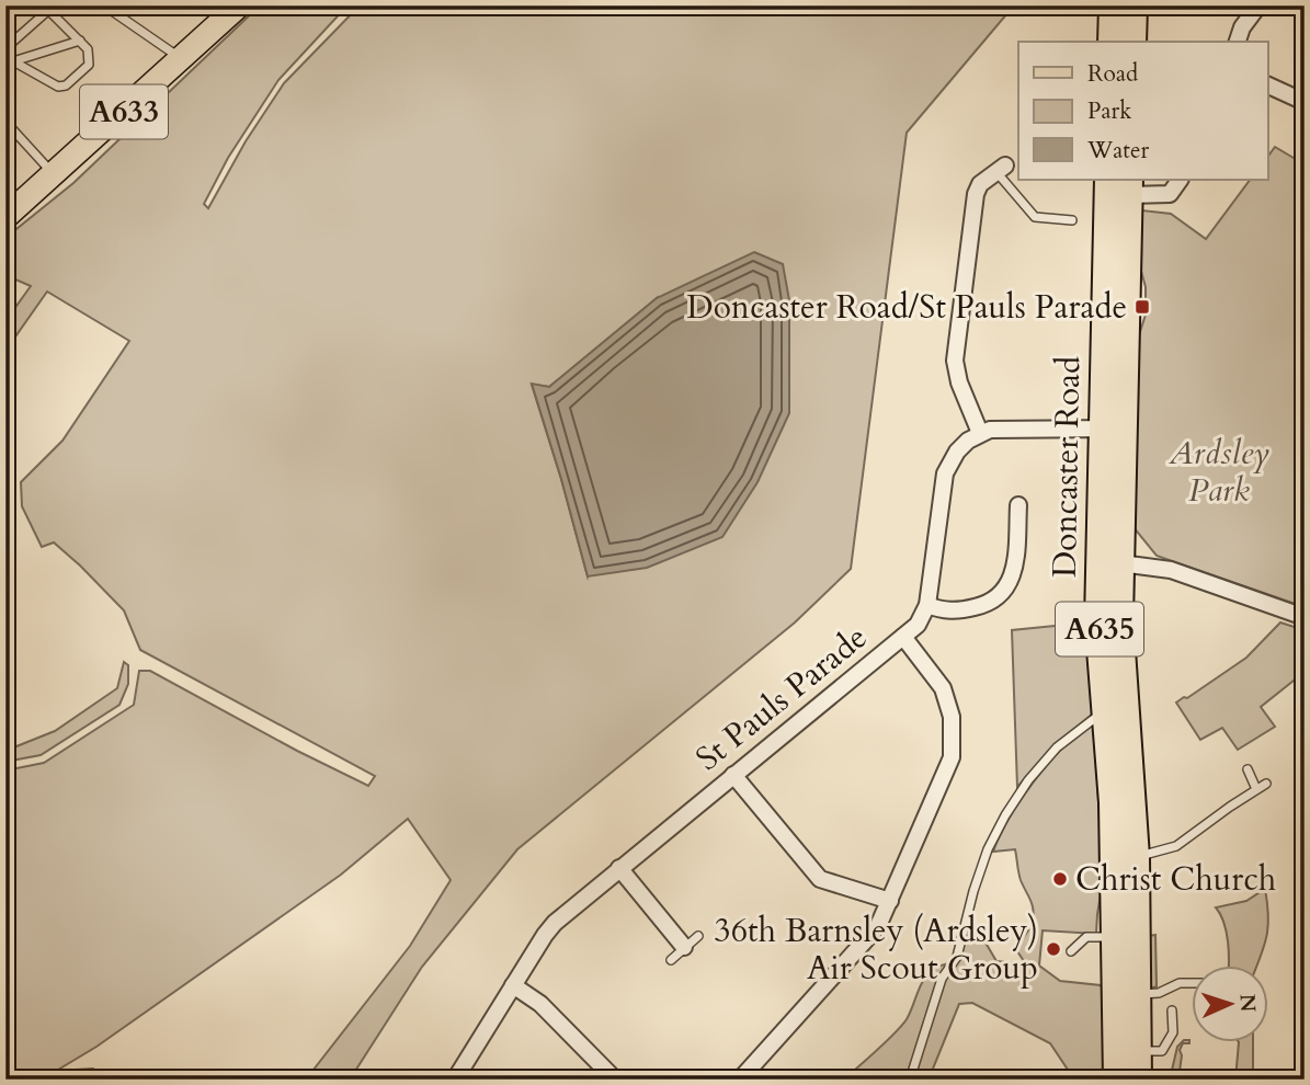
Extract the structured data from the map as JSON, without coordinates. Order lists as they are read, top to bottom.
{
  "streets": {
    "highway": ["Doncaster Road", "A635"],
    "main road": ["A633"],
    "street": ["St Pauls Parade"]
  },
  "parks": ["Ardsley Park"],
  "places": {
    "transit": ["Doncaster Road/St Pauls Parade"],
    "other": ["Christ Church", "36th Barnsley (Ardsley) Air Scout Group"]
  },
  "legend": ["Road", "Park", "Water"],
  "north": "right"
}
